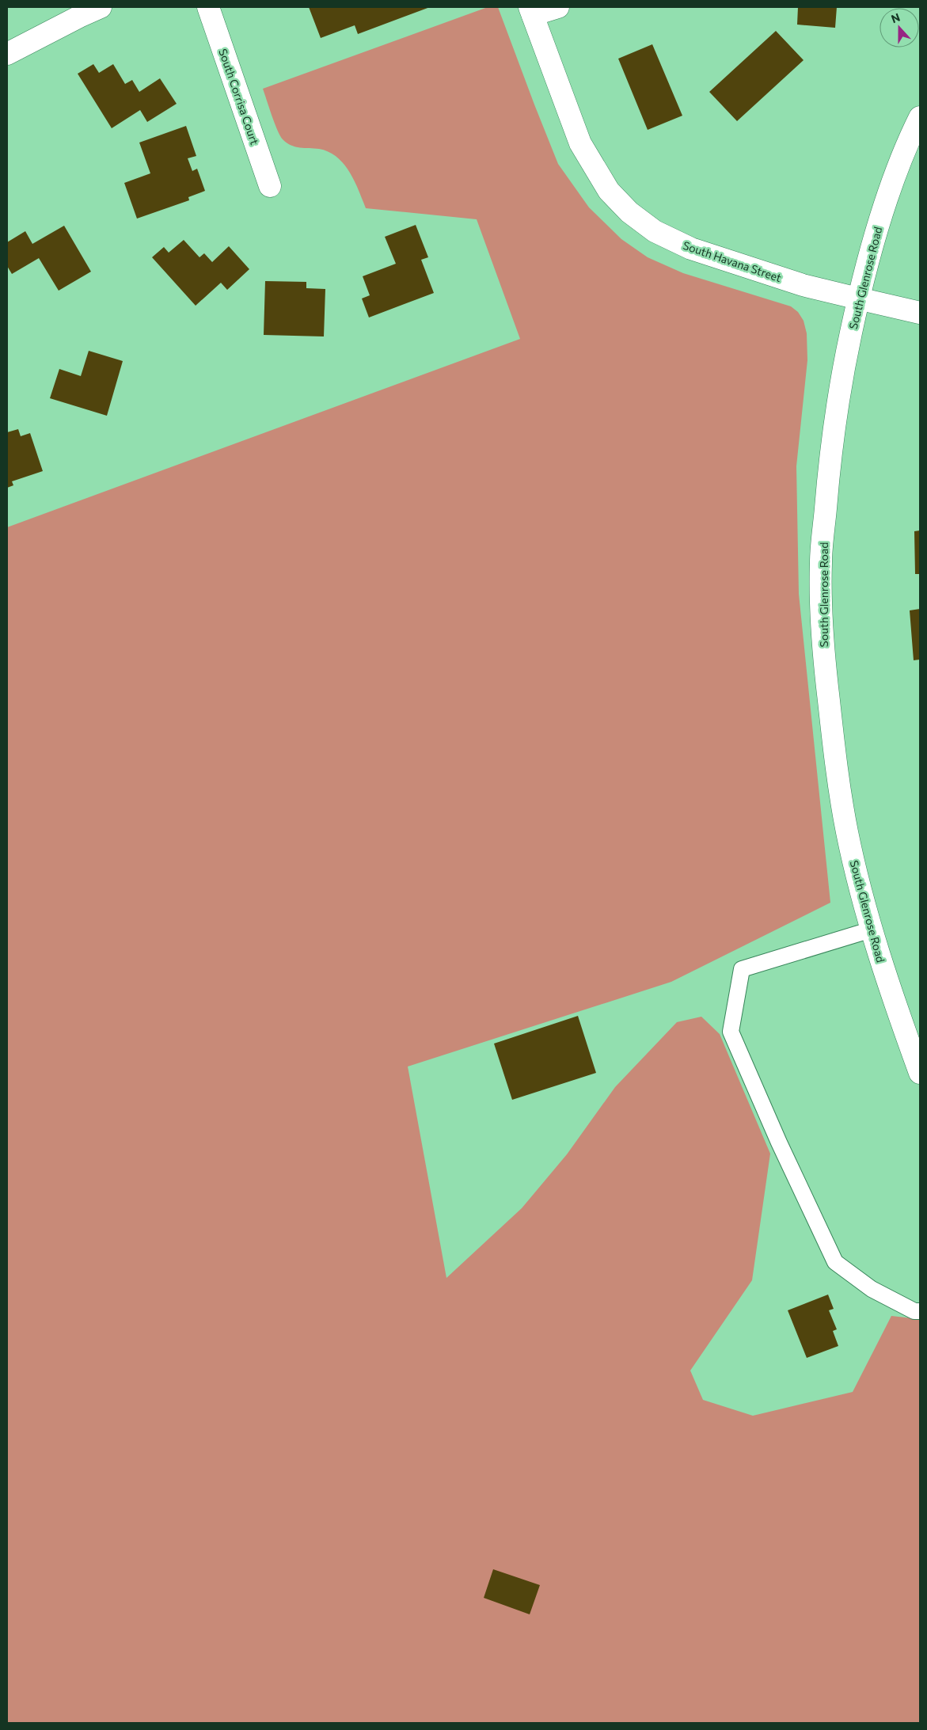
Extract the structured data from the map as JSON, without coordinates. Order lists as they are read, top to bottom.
{
  "streets": {
    "street": ["South Corrisa Court", "South Havana Street", "South Glenrose Road"]
  },
  "crossings": [
    ["South Havana Street", "South Glenrose Road"]
  ],
  "north": "top"
}
